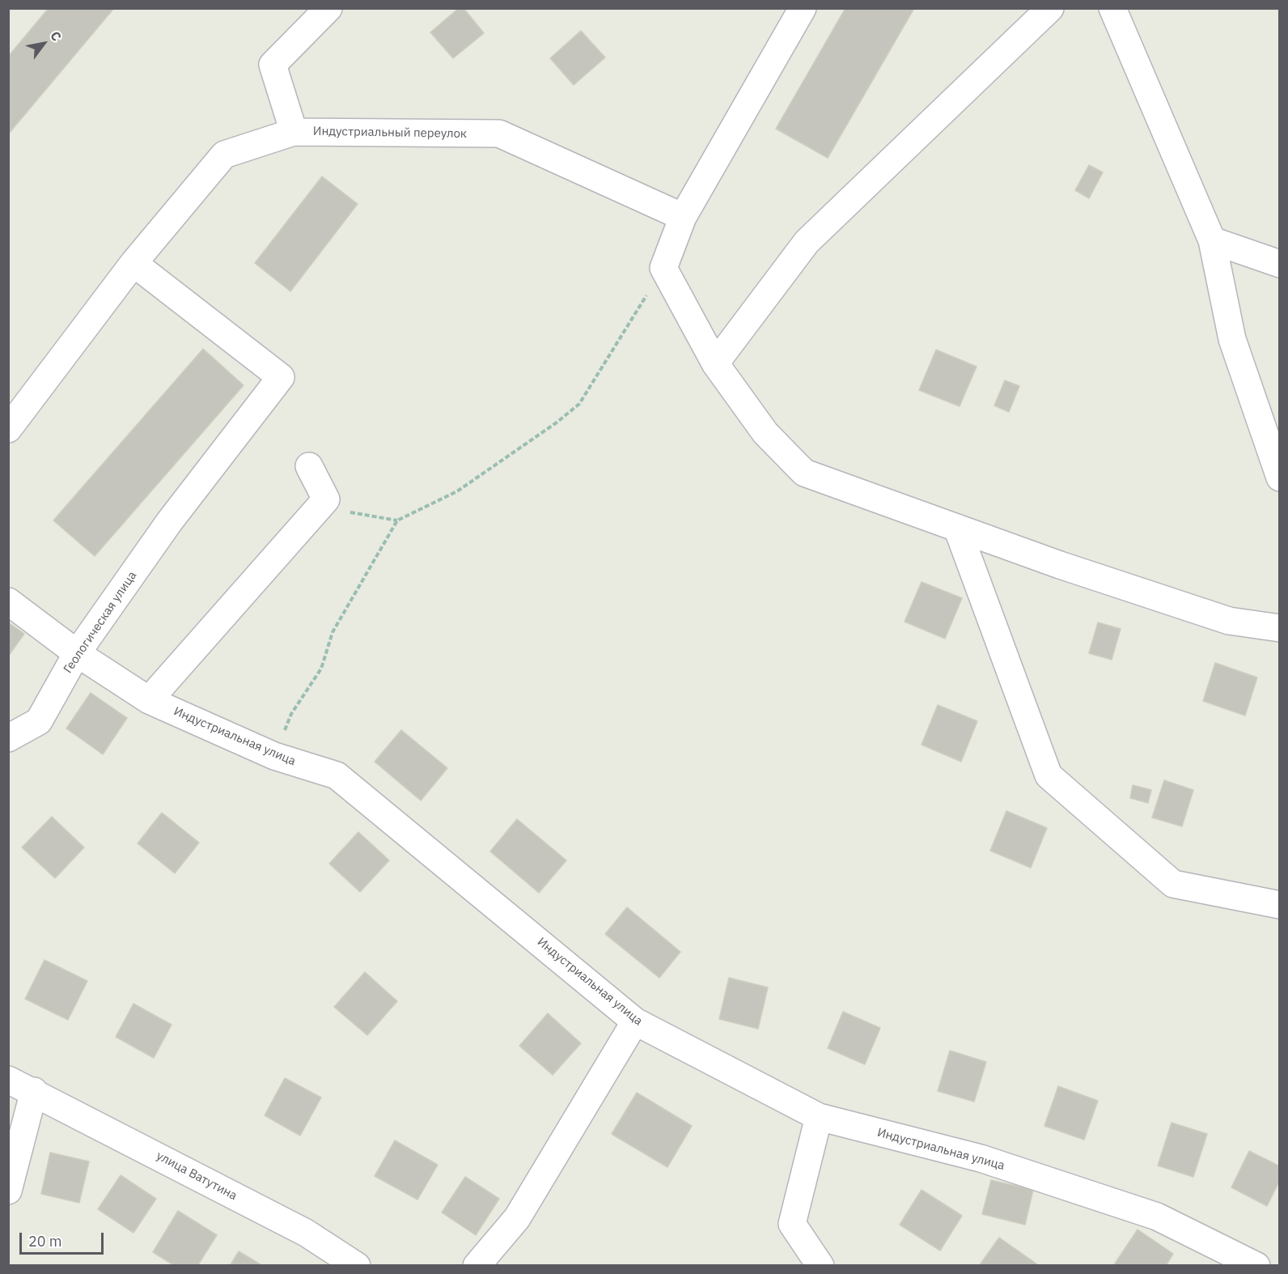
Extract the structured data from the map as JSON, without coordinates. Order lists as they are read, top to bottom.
{
  "streets": {
    "street": [
      "Индустриальный переулок",
      "Геологическая улица",
      "Индустриальная улица",
      "улица Ватутина"
    ]
  },
  "crossings": [
    ["Индустриальный переулок", "Геологическая улица"],
    ["Геологическая улица", "Индустриальная улица"]
  ],
  "scale_bar": "20 m",
  "north": "top right"
}
